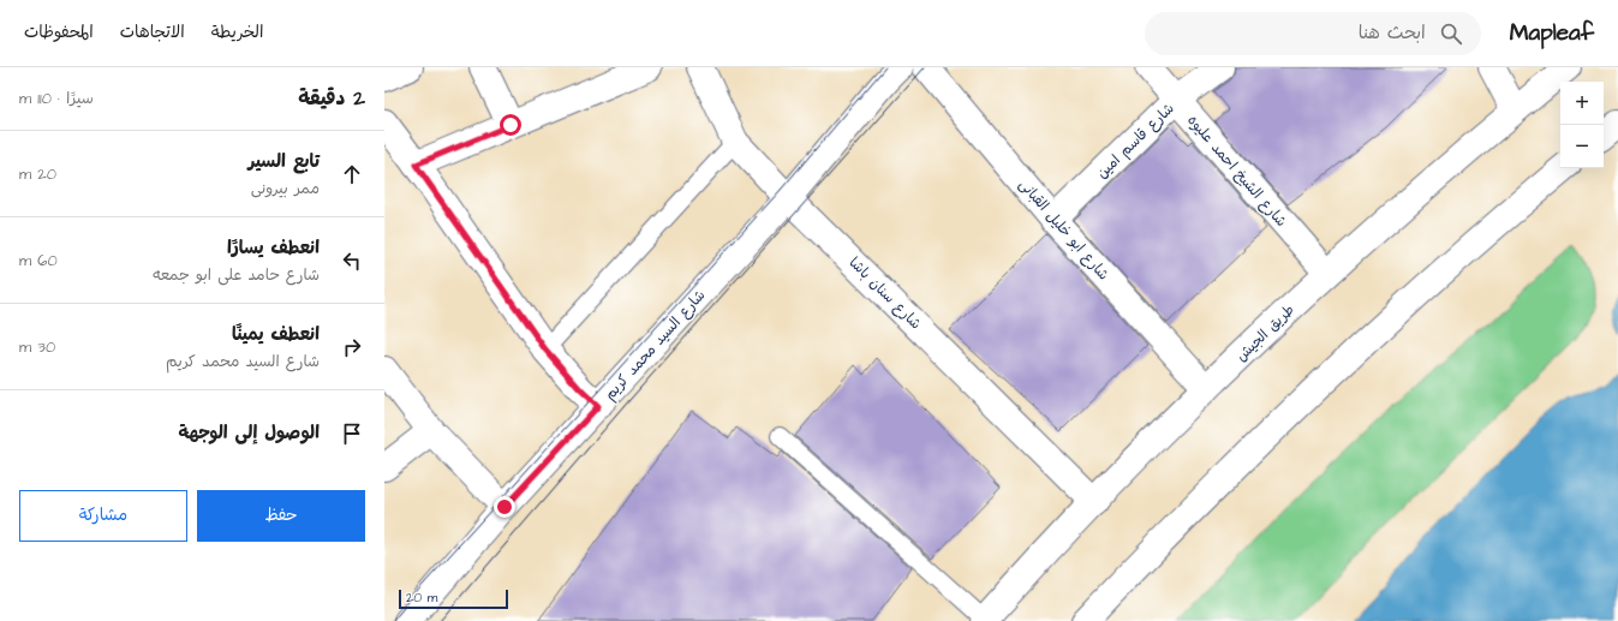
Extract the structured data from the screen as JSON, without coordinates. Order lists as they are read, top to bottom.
{
  "streets": {
    "main road": [
      "شارع قاسم امين",
      "شارع الشيخ احمد عليوه",
      "شارع ابو خليل القبانى",
      "شارع سنان باشا",
      "طريق الجيش",
      "شارع السيد محمد كريم"
    ]
  },
  "crossings": [
    ["شارع قاسم امين", "شارع الشيخ احمد عليوه"],
    ["شارع قاسم امين", "شارع ابو خليل القبانى"],
    ["شارع الشيخ احمد عليوه", "طريق الجيش"],
    ["شارع ابو خليل القبانى", "طريق الجيش"],
    ["شارع سنان باشا", "طريق الجيش"],
    ["شارع سنان باشا", "شارع السيد محمد كريم"]
  ],
  "scale_bar": "20 m",
  "page": {
    "header": "Mapleaf",
    "search": "ابحث هنا",
    "nav": ["الخريطة", "الاتجاهات", "المحفوظات"],
    "heading": ["2 دقيقة", "سيرًا · 110 m"],
    "map_buttons": ["+", "−"],
    "list": [
      ["تابع السير", "ممر بيرونى", "20 m"],
      ["انعطف يسارًا", "شارع حامد على ابو جمعه", "60 m"],
      ["انعطف يمينًا", "شارع السيد محمد كريم", "30 m"],
      "الوصول إلى الوجهة"
    ],
    "buttons": ["حفظ", "مشاركة"],
    "scale": "20 m"
  }
}
